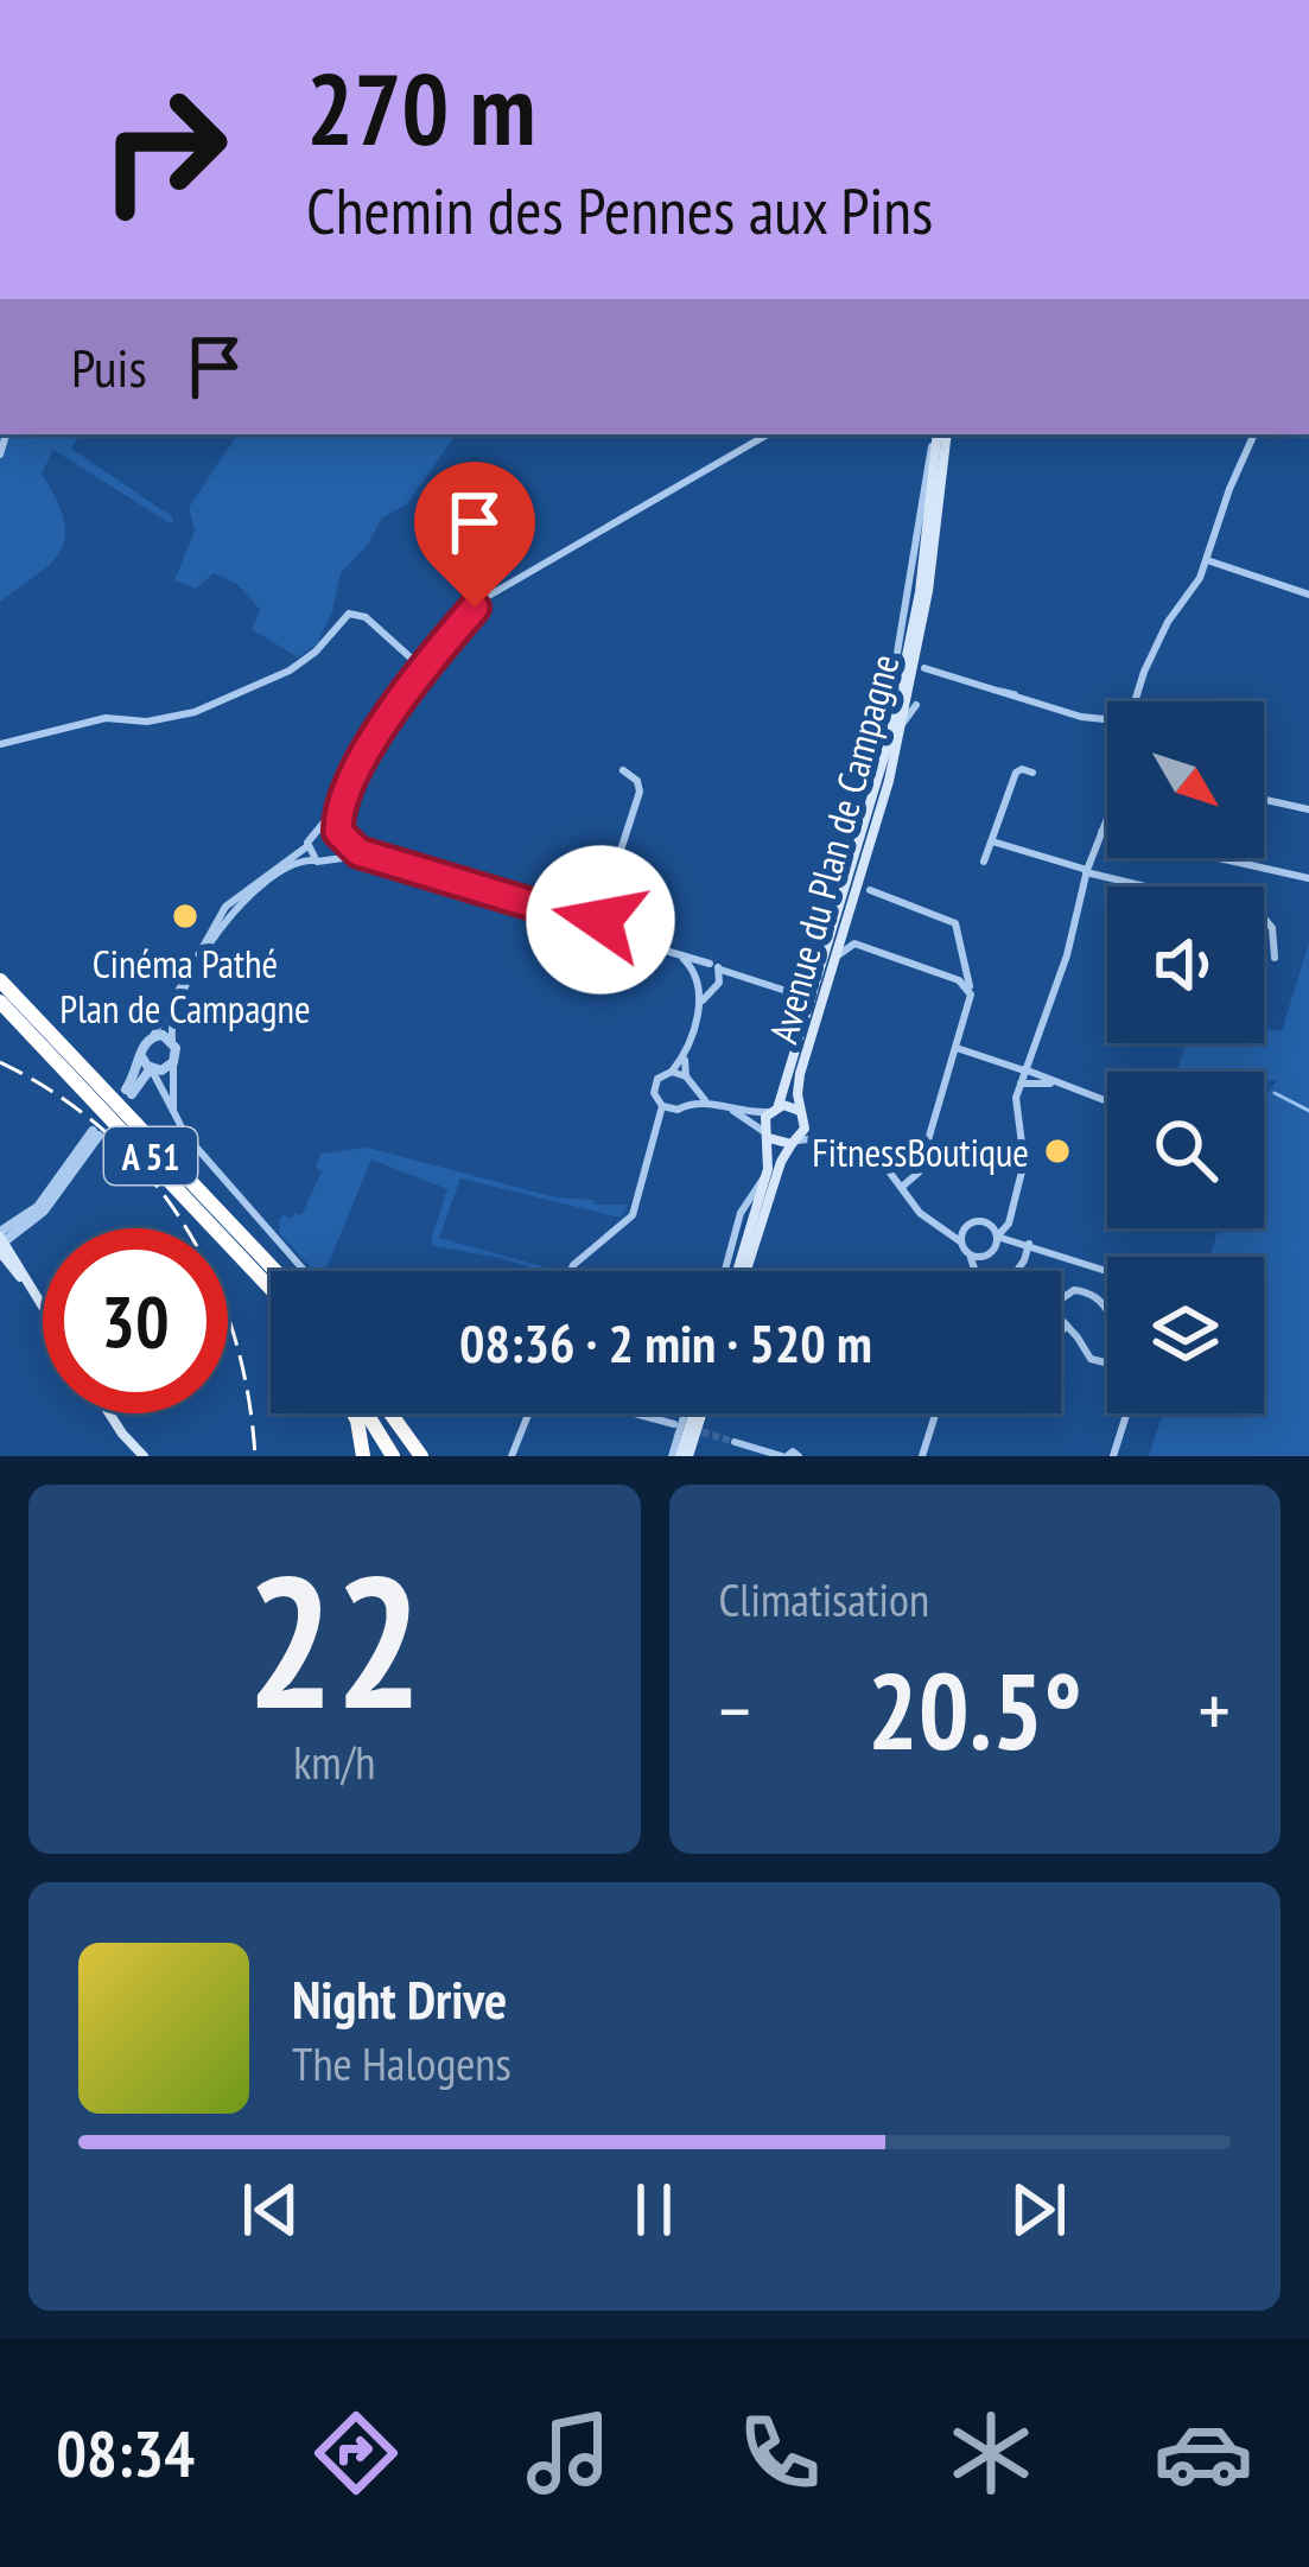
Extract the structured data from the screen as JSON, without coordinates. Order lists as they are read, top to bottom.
{
  "streets": {
    "highway": ["A 51"],
    "main road": ["Avenue du Plan de Campagne"]
  },
  "places": ["Cinéma Pathé Plan de Campagne", "FitnessBoutique"],
  "north": "bottom right",
  "page": {
    "turn": ["270 m", "Chemin des Pennes aux Pins"],
    "then": "Puis",
    "limit": "30",
    "trip": "08:36 · 2 min · 520 m",
    "tile": [
      ["22", "km/h"],
      "Climatisation"
    ],
    "heat": ["−", "20.5°", "+"],
    "song": ["Night Drive", "The Halogens"],
    "tabs": "08:34"
  }
}
